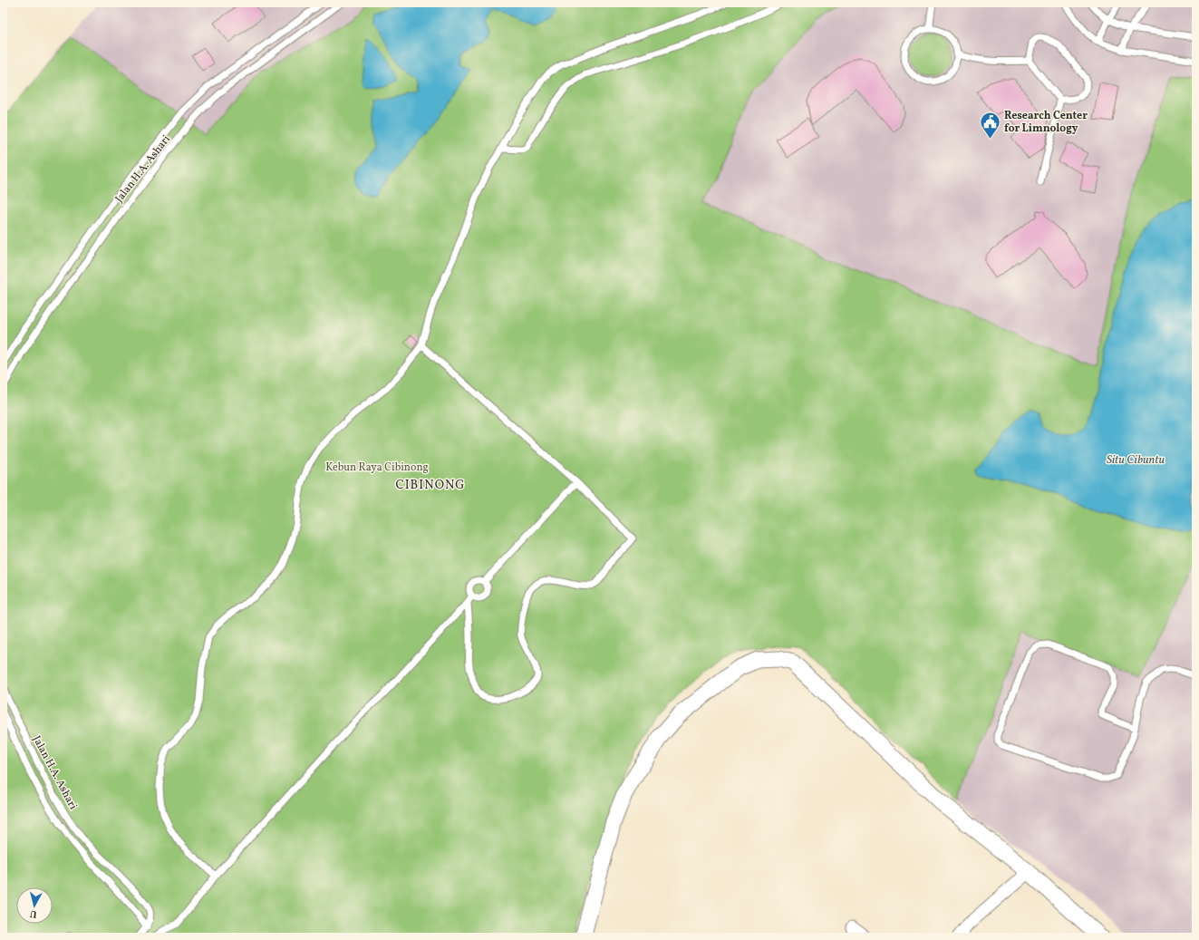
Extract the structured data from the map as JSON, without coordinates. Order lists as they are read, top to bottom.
{
  "streets": {
    "lane": ["Jalan H.A. Ashari"]
  },
  "districts": ["CIBINONG"],
  "water": ["Situ Cibuntu"],
  "parks": ["Kebun Raya Cibinong"],
  "places": {
    "public building": ["Research Center for Limnology"]
  },
  "north": "bottom"
}
